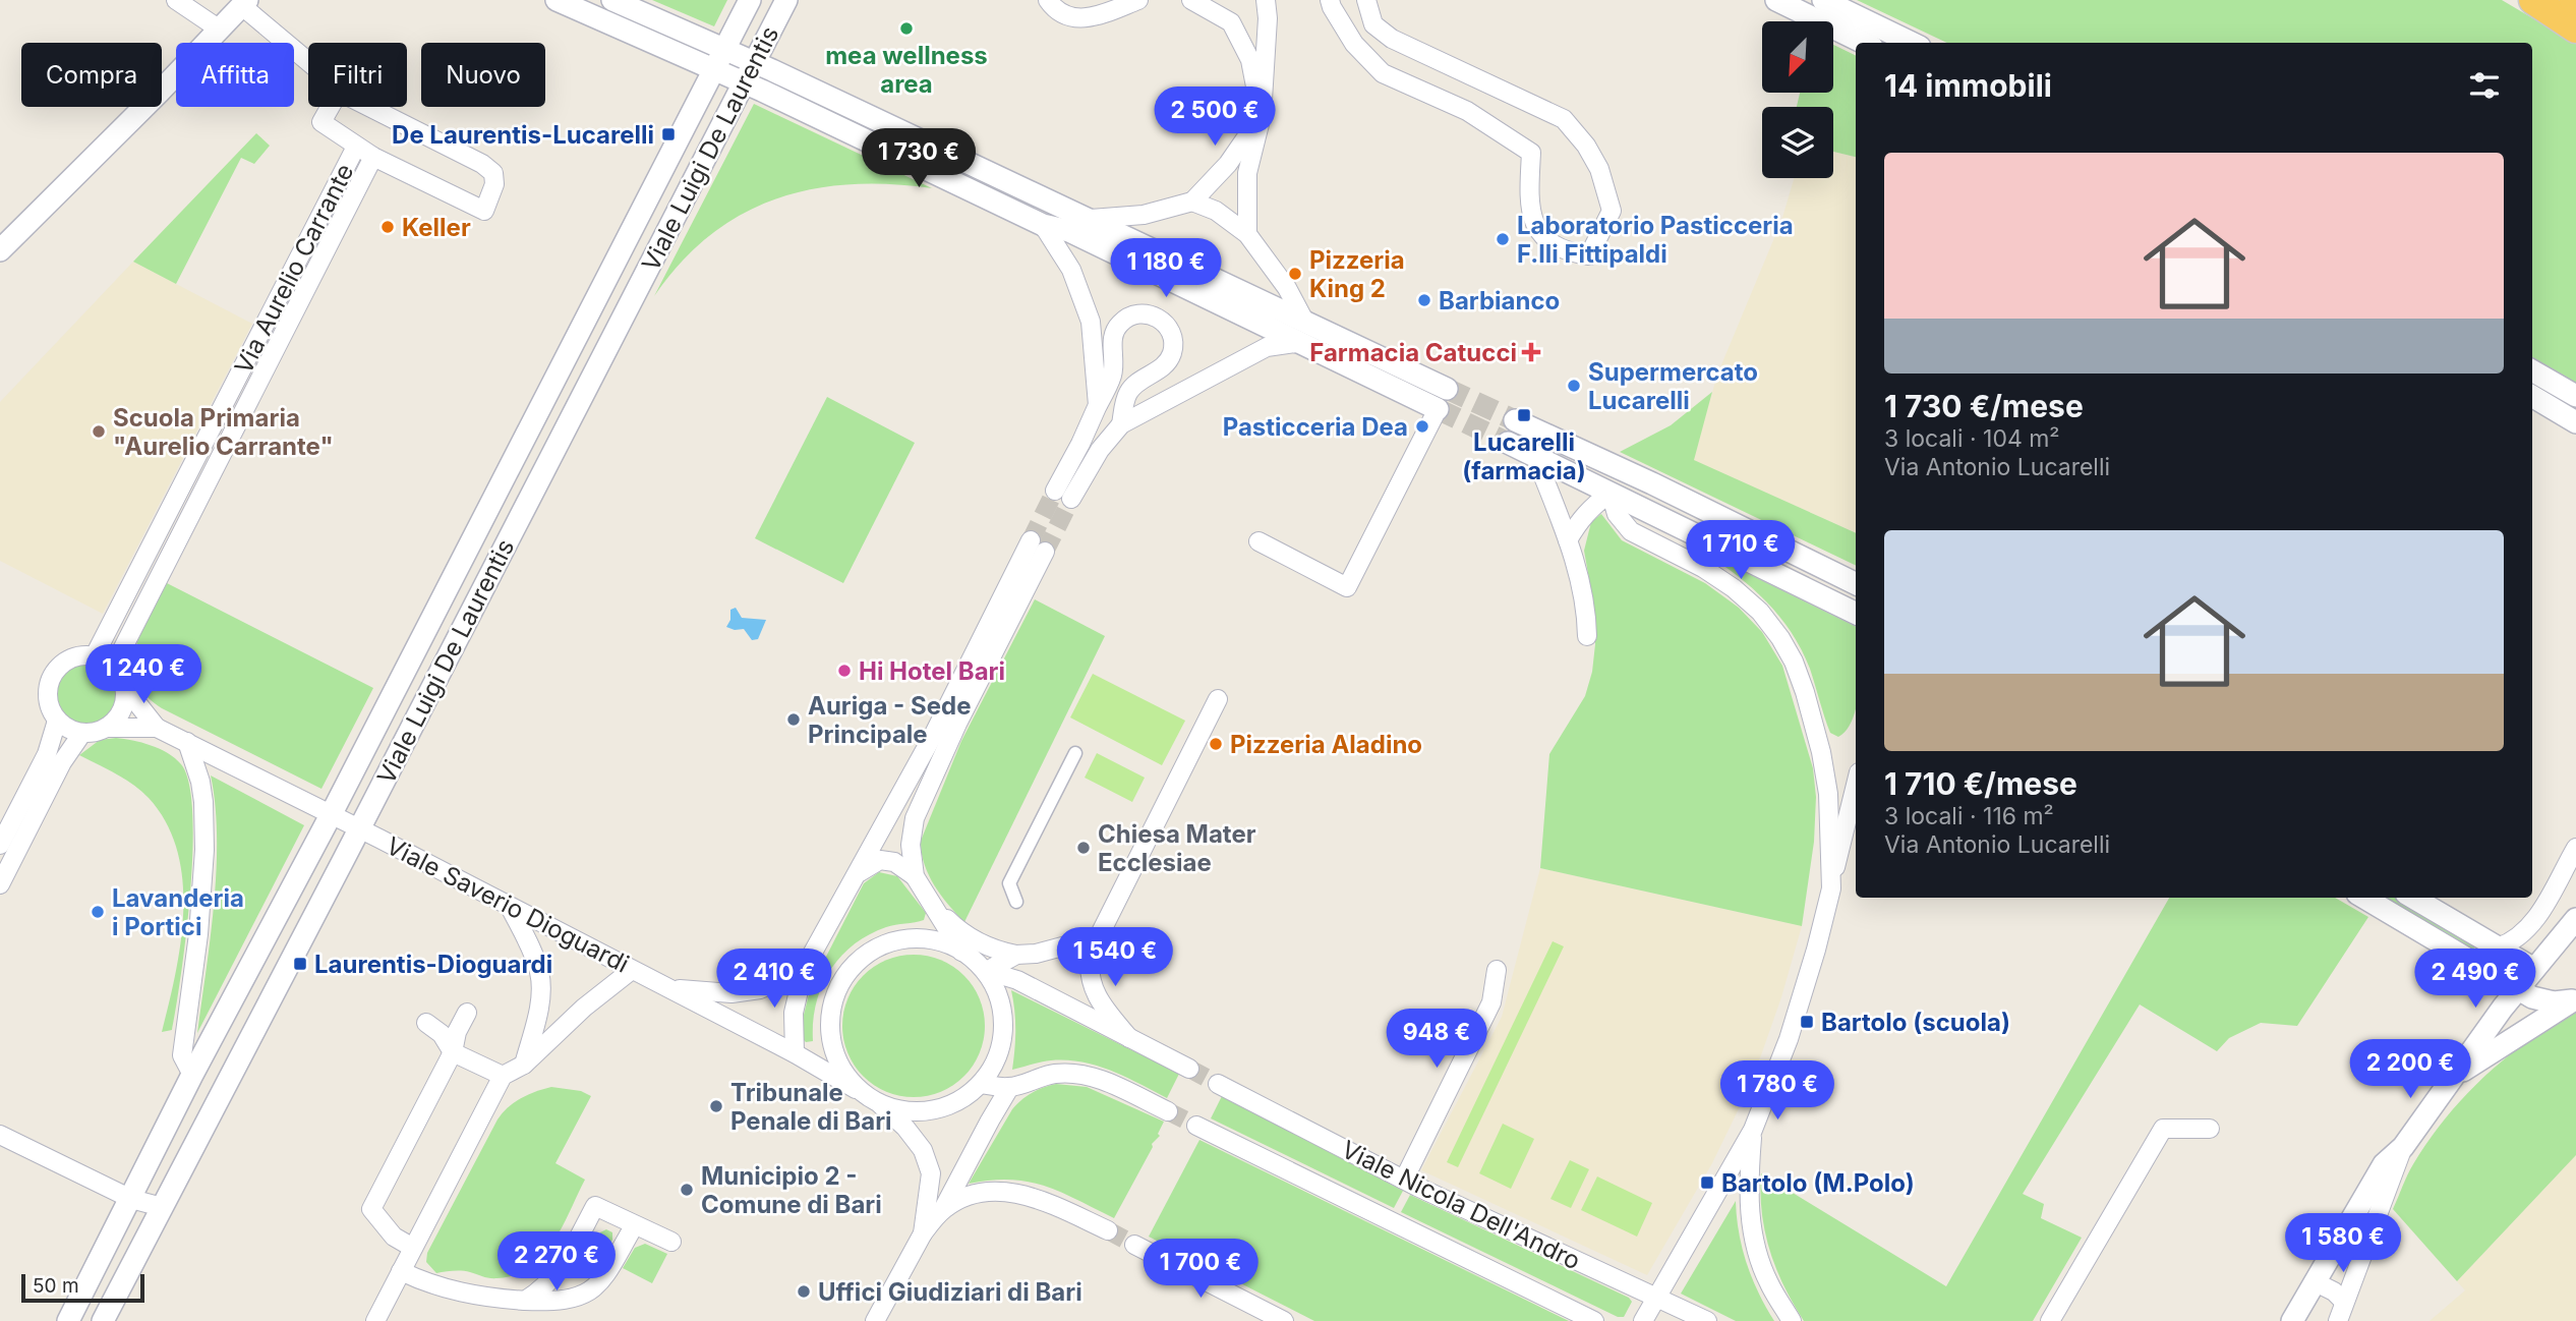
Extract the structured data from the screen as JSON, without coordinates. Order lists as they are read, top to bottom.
{
  "streets": {
    "street": [
      "Viale Luigi De Laurentis",
      "Via Aurelio Carrante",
      "Viale Saverio Dioguardi",
      "Viale Nicola Dell'Andro"
    ]
  },
  "crossings": [
    ["Viale Luigi De Laurentis", "Viale Saverio Dioguardi"],
    ["Via Aurelio Carrante", "Viale Saverio Dioguardi"]
  ],
  "places": {
    "other": [
      "mea wellness area",
      "Keller",
      "Laboratorio Pasticceria F.lli Fittipaldi",
      "Pizzeria King 2",
      "Barbianco",
      "Supermercato Lucarelli",
      "Pasticceria Dea",
      "Scuola Primaria \"Aurelio Carrante\"",
      "Hi Hotel Bari",
      "Auriga - Sede Principale",
      "Pizzeria Aladino",
      "Chiesa Mater Ecclesiae",
      "Lavanderia i Portici",
      "Tribunale Penale di Bari",
      "Municipio 2 - Comune di Bari",
      "Uffici Giudiziari di Bari"
    ],
    "transit": [
      "De Laurentis-Lucarelli",
      "Lucarelli (farmacia)",
      "Laurentis-Dioguardi",
      "Bartolo (scuola)",
      "Bartolo (M.Polo)"
    ],
    "health": ["Farmacia Catucci"]
  },
  "scale_bar": "50 m",
  "north": "bottom left",
  "page": {
    "chip": [
      "Compra",
      "Affitta",
      "Filtri",
      "Nuovo"
    ],
    "heading": "14 immobili",
    "price": [
      "2 500 €",
      "1 730 €",
      "1 180 €",
      "1 710 €",
      "1 240 €",
      "1 540 €",
      "2 410 €",
      "2 490 €",
      "948 €",
      "2 200 €",
      "1 780 €",
      "1 580 €",
      "2 270 €",
      "1 700 €"
    ],
    "list": [
      {
        "name": "1 730 €/mese",
        "note": "3 locali · 104 m² · Via Antonio Lucarelli"
      },
      {
        "name": "1 710 €/mese",
        "note": "3 locali · 116 m² · Via Antonio Lucarelli"
      }
    ],
    "scale": "50 m"
  }
}
